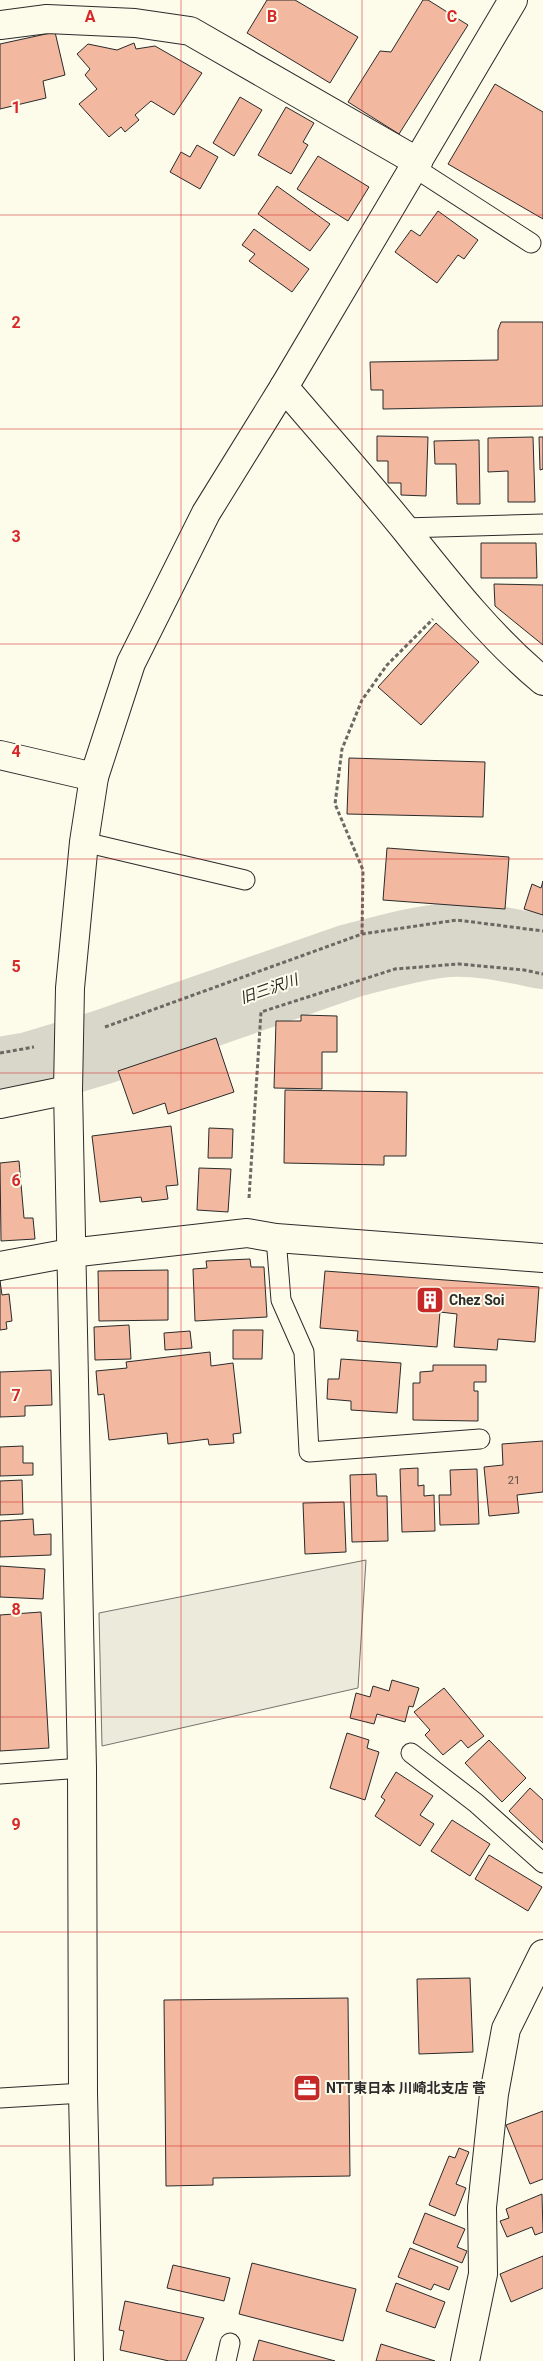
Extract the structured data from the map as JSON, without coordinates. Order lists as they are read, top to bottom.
{
  "water": ["旧三沢川"],
  "places": {
    "building": ["Chez Soi"],
    "office": ["NTT東日本 川崎北支店 菅"]
  },
  "house_numbers": ["21"],
  "grid": {
    "columns": ["A", "B", "C"],
    "rows": [
      "1",
      "2",
      "3",
      "4",
      "5",
      "6",
      "7",
      "8",
      "9"
    ]
  }
}
